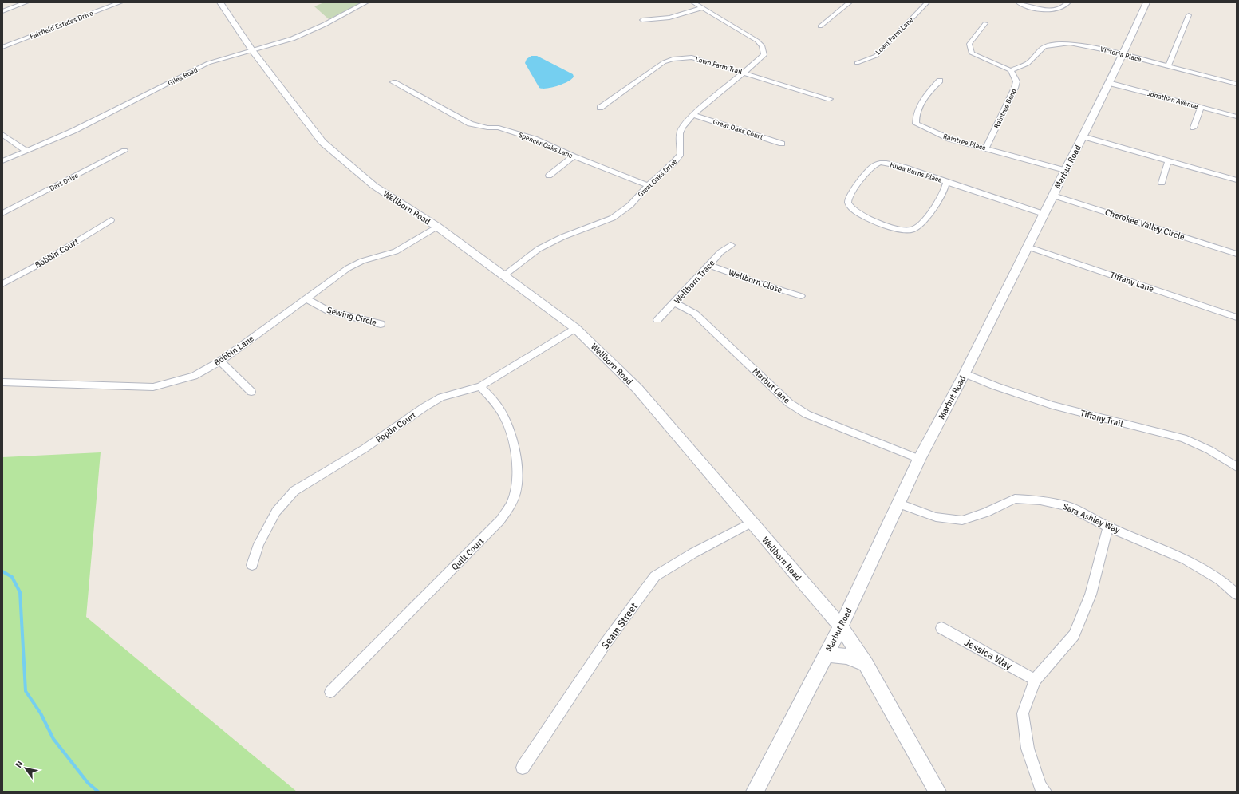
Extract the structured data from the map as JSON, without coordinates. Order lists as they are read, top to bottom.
{
  "streets": {
    "street": [
      "Fairfield Estates Drive",
      "Lown Farm Lane",
      "Victoria Place",
      "Lown Farm Trail",
      "Giles Road",
      "Jonathan Avenue",
      "Raintree Bend",
      "Great Oaks Court",
      "Raintree Place",
      "Spencer Oaks Lane",
      "Marbut Road",
      "Hilda Burns Place",
      "Great Oaks Drive",
      "Dart Drive",
      "Wellborn Road",
      "Cherokee Valley Circle",
      "Bobbin Court",
      "Wellborn Close",
      "Wellborn Trace",
      "Tiffany Lane",
      "Sewing Circle",
      "Bobbin Lane",
      "Marbut Lane",
      "Tiffany Trail",
      "Poplin Court",
      "Sara Ashley Way",
      "Quilt Court",
      "Seam Street",
      "Jessica Way"
    ]
  },
  "crossings": [
    ["Victoria Place", "Raintree Bend"],
    ["Victoria Place", "Marbut Road"],
    ["Lown Farm Trail", "Great Oaks Drive"],
    ["Giles Road", "Wellborn Road"],
    ["Jonathan Avenue", "Marbut Road"],
    ["Raintree Bend", "Raintree Place"],
    ["Great Oaks Court", "Great Oaks Drive"],
    ["Raintree Place", "Marbut Road"],
    ["Spencer Oaks Lane", "Great Oaks Drive"],
    ["Marbut Road", "Hilda Burns Place"],
    ["Marbut Road", "Wellborn Road"],
    ["Marbut Road", "Cherokee Valley Circle"],
    ["Marbut Road", "Tiffany Lane"],
    ["Marbut Road", "Marbut Lane"],
    ["Marbut Road", "Tiffany Trail"],
    ["Marbut Road", "Sara Ashley Way"],
    ["Great Oaks Drive", "Wellborn Road"],
    ["Wellborn Road", "Bobbin Lane"],
    ["Wellborn Road", "Poplin Court"],
    ["Wellborn Road", "Seam Street"],
    ["Wellborn Close", "Wellborn Trace"],
    ["Wellborn Trace", "Marbut Lane"],
    ["Sewing Circle", "Bobbin Lane"],
    ["Poplin Court", "Quilt Court"]
  ],
  "north": "top left"
}
